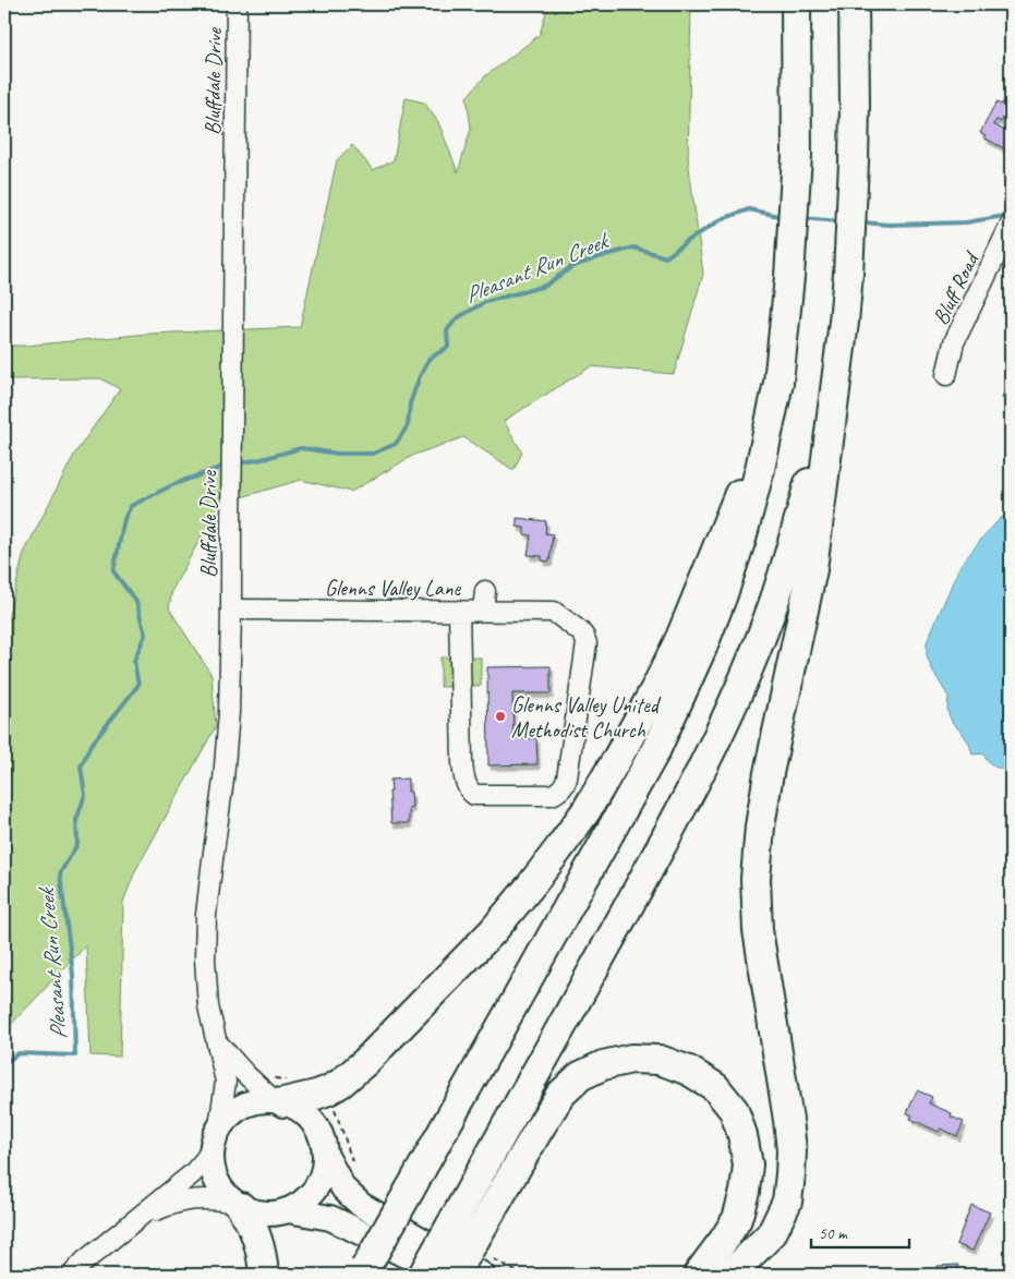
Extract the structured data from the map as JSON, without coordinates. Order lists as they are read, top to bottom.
{
  "streets": {
    "street": ["Bluffdale Drive", "Bluff Road", "Glenns Valley Lane"]
  },
  "crossings": [
    ["Bluffdale Drive", "Glenns Valley Lane"]
  ],
  "water": ["Pleasant Run Creek"],
  "places": ["Glenns Valley United Methodist Church"],
  "scale_bar": "50 m"
}
